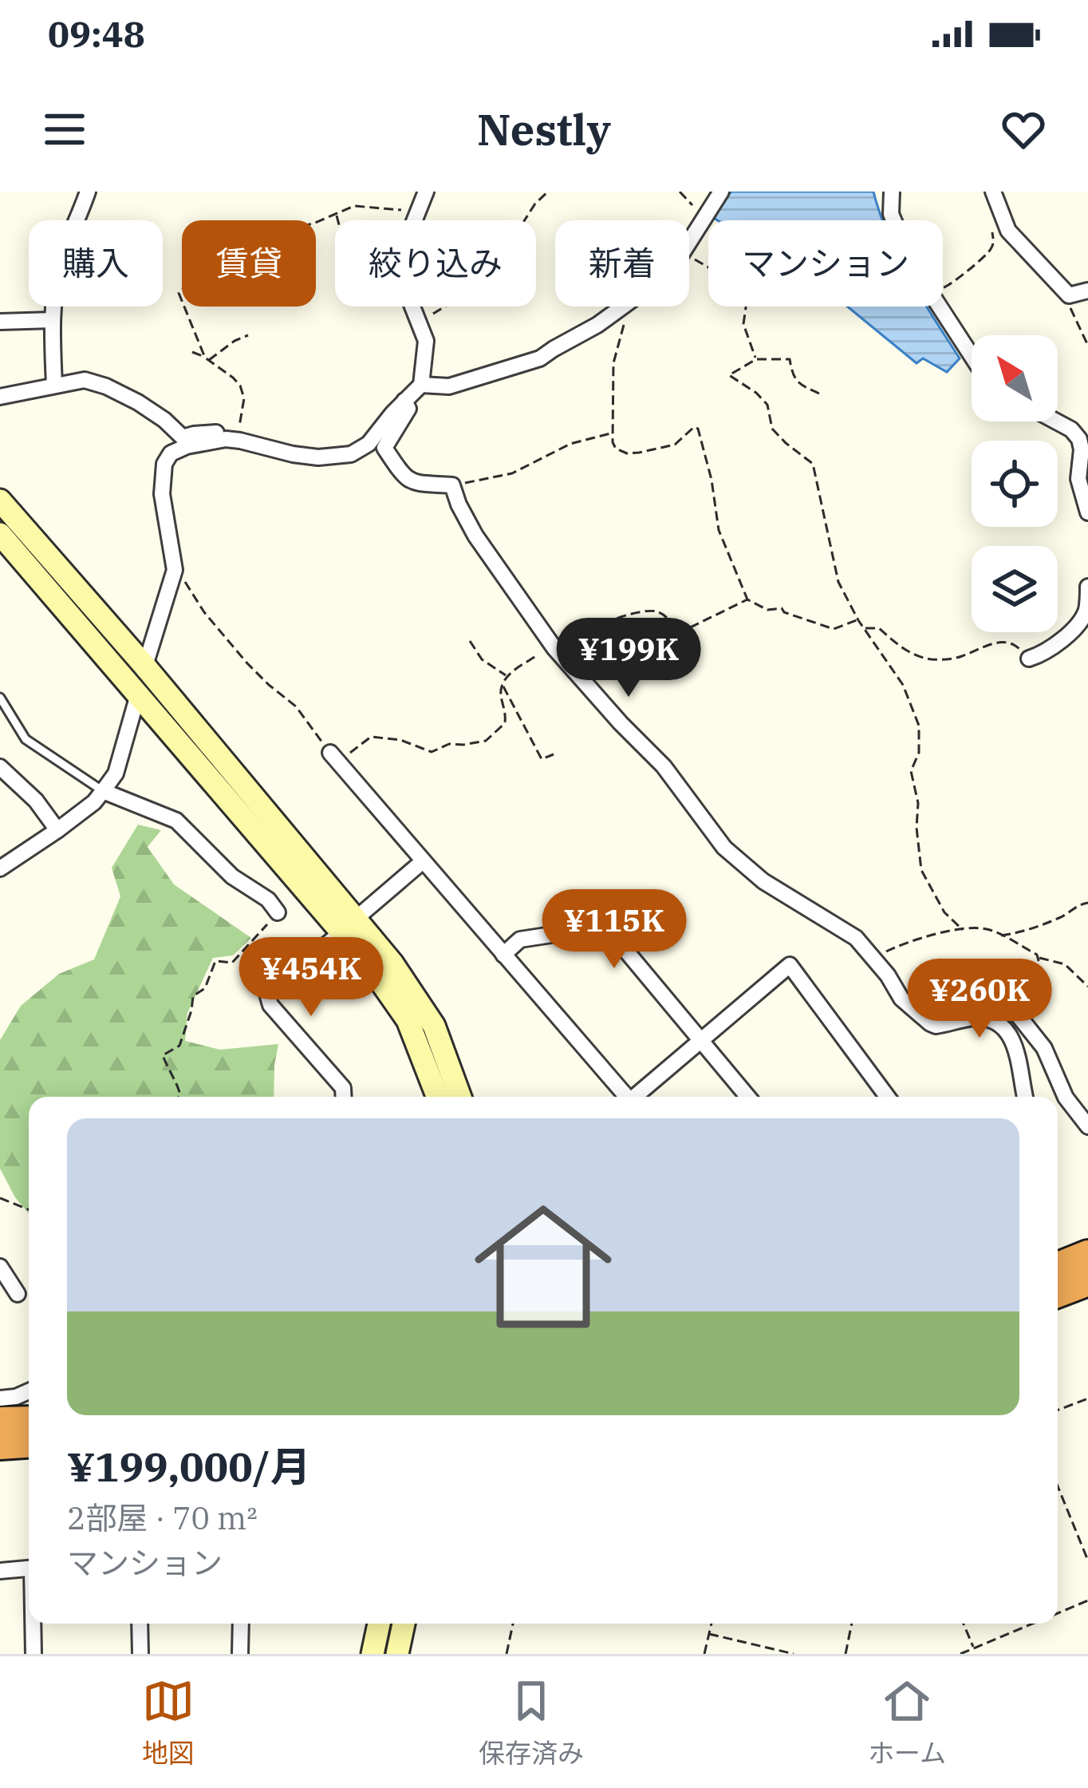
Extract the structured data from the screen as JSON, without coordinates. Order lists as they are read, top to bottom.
{
  "north": "top left",
  "page": {
    "status": "09:48",
    "header": "Nestly",
    "chip": [
      "購入",
      "賃貸",
      "絞り込み",
      "新着",
      "マンション"
    ],
    "price": [
      "¥199K",
      "¥115K",
      "¥454K",
      "¥260K"
    ],
    "list": [
      {
        "name": "¥199,000/月",
        "note": "2部屋 · 70 m² · マンション"
      }
    ],
    "tabs": ["地図", "保存済み", "ホーム"]
  }
}
